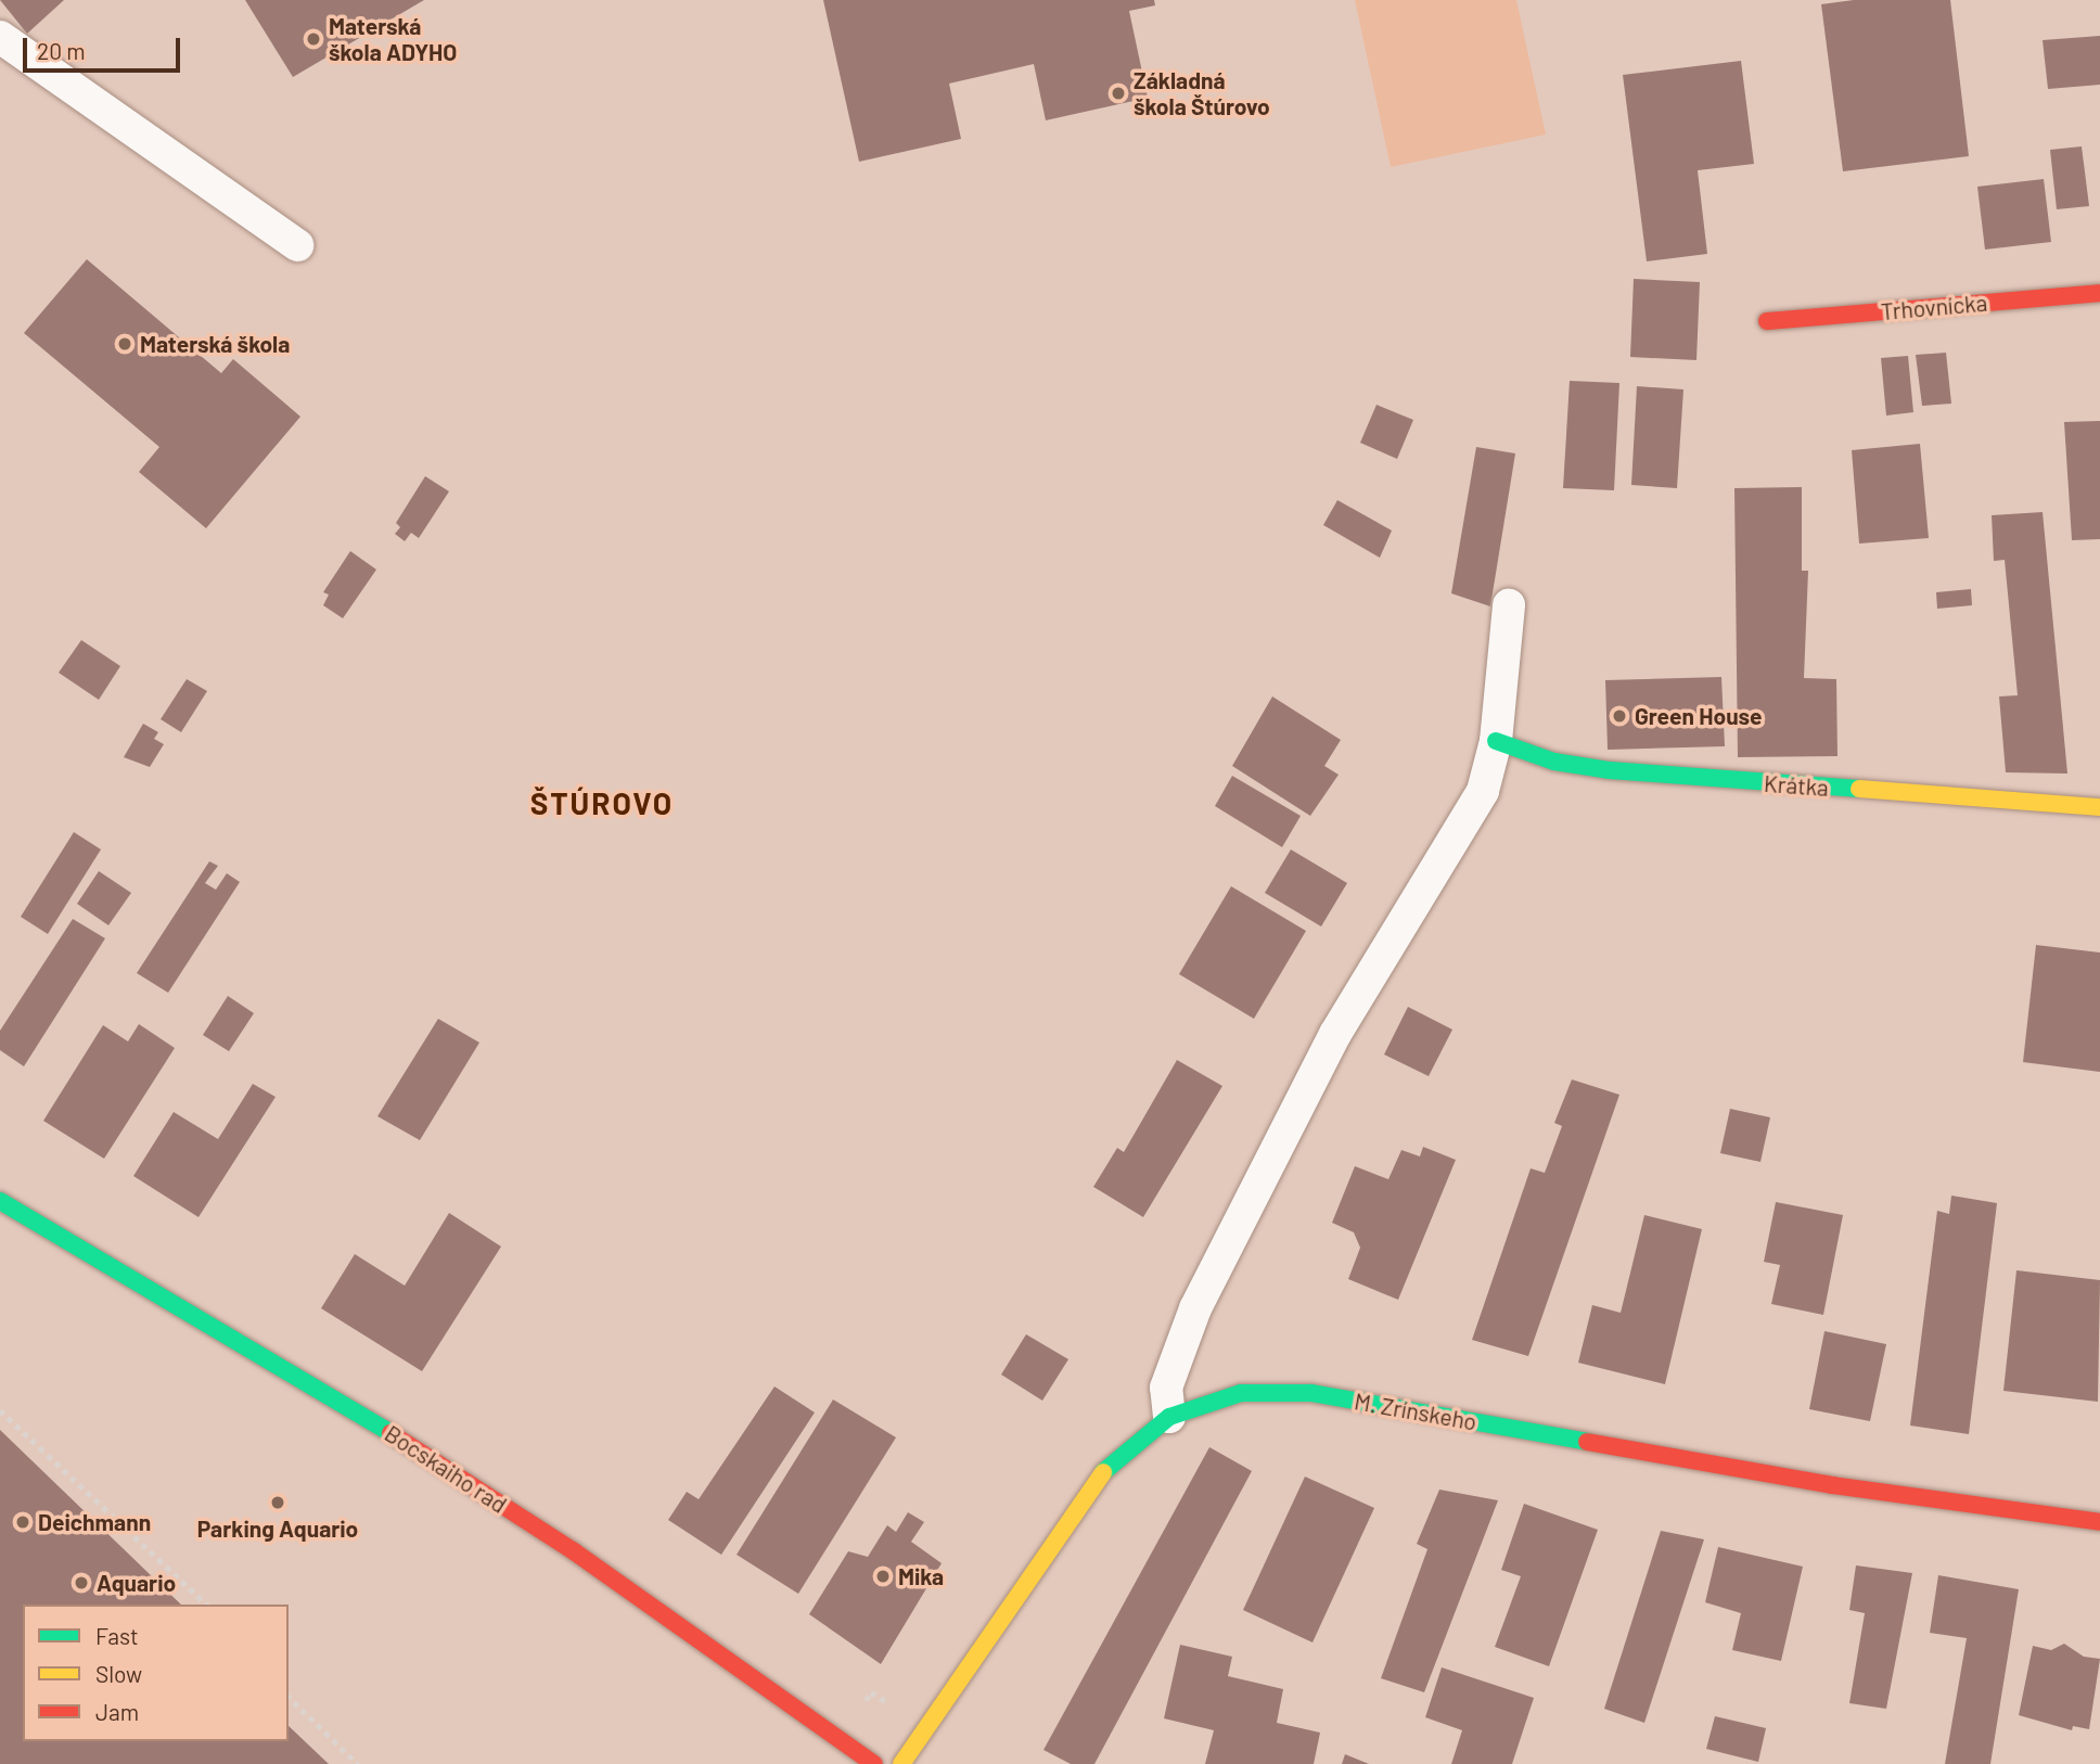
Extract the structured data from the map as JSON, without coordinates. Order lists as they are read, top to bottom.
{
  "streets": {
    "street": [
      "Trhovnícka",
      "Krátka",
      "M. Zrínskeho",
      "Bocskaiho rad"
    ]
  },
  "districts": ["ŠTÚROVO"],
  "places": [
    "Materská škola ADYHO",
    "Základná škola Štúrovo",
    "Materská škola",
    "Green House",
    "Parking Aquario",
    "Deichmann",
    "Mika",
    "Aquario"
  ],
  "legend": ["Fast", "Slow", "Jam"],
  "scale_bar": "20 m"
}
